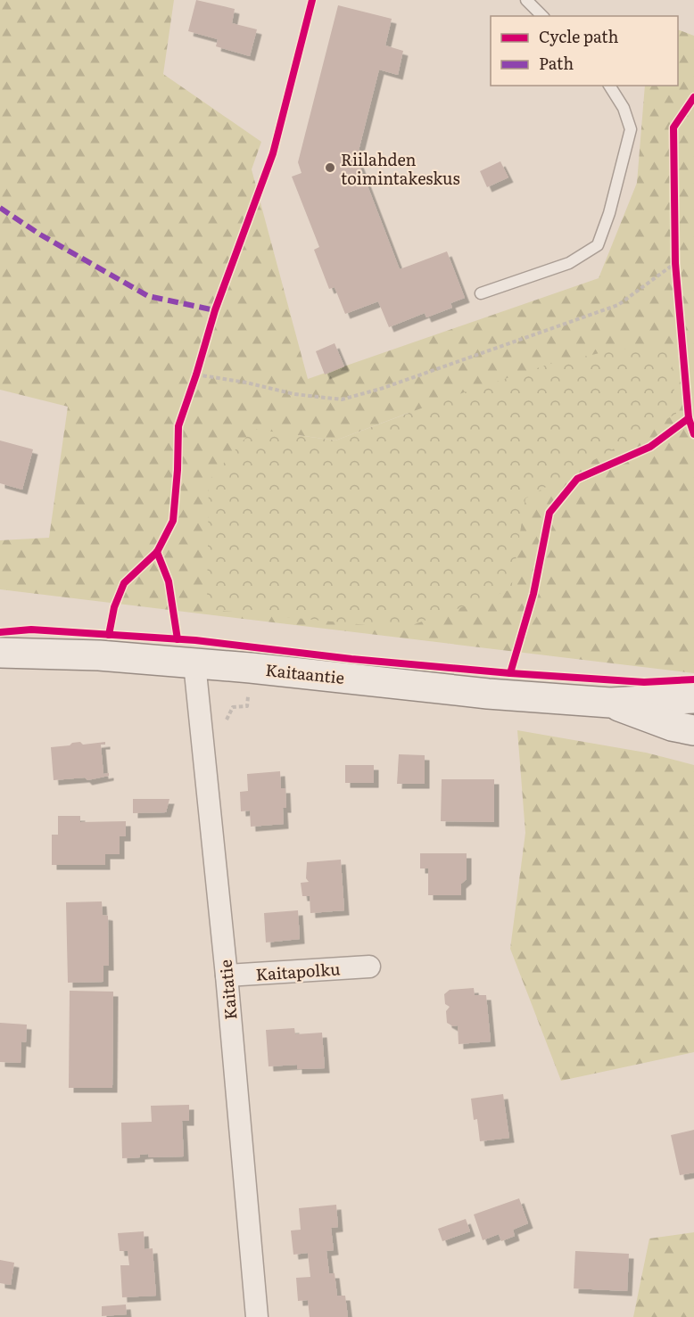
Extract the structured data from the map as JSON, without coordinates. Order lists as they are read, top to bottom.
{
  "streets": {
    "main road": ["Kaitaantie"],
    "street": ["Kaitapolku", "Kaitatie"]
  },
  "crossings": [
    ["Kaitaantie", "Kaitatie"],
    ["Kaitapolku", "Kaitatie"]
  ],
  "places": ["Riilahden toimintakeskus"],
  "legend": ["Cycle path", "Path"]
}
